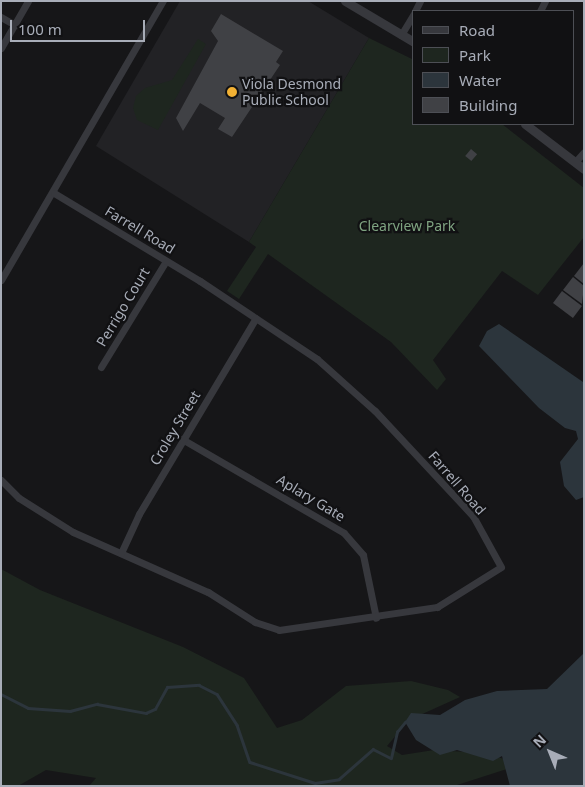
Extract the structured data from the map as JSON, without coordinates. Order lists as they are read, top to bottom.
{
  "streets": {
    "street": [
      "Farrell Road",
      "Perrigo Court",
      "Croley Street",
      "Aplary Gate"
    ]
  },
  "crossings": [
    ["Farrell Road", "Perrigo Court"],
    ["Farrell Road", "Croley Street"],
    ["Farrell Road", "Aplary Gate"],
    ["Croley Street", "Aplary Gate"]
  ],
  "parks": ["Clearview Park"],
  "places": ["Viola Desmond Public School"],
  "legend": [
    "Road",
    "Park",
    "Water",
    "Building"
  ],
  "scale_bar": "100 m",
  "north": "top left"
}
